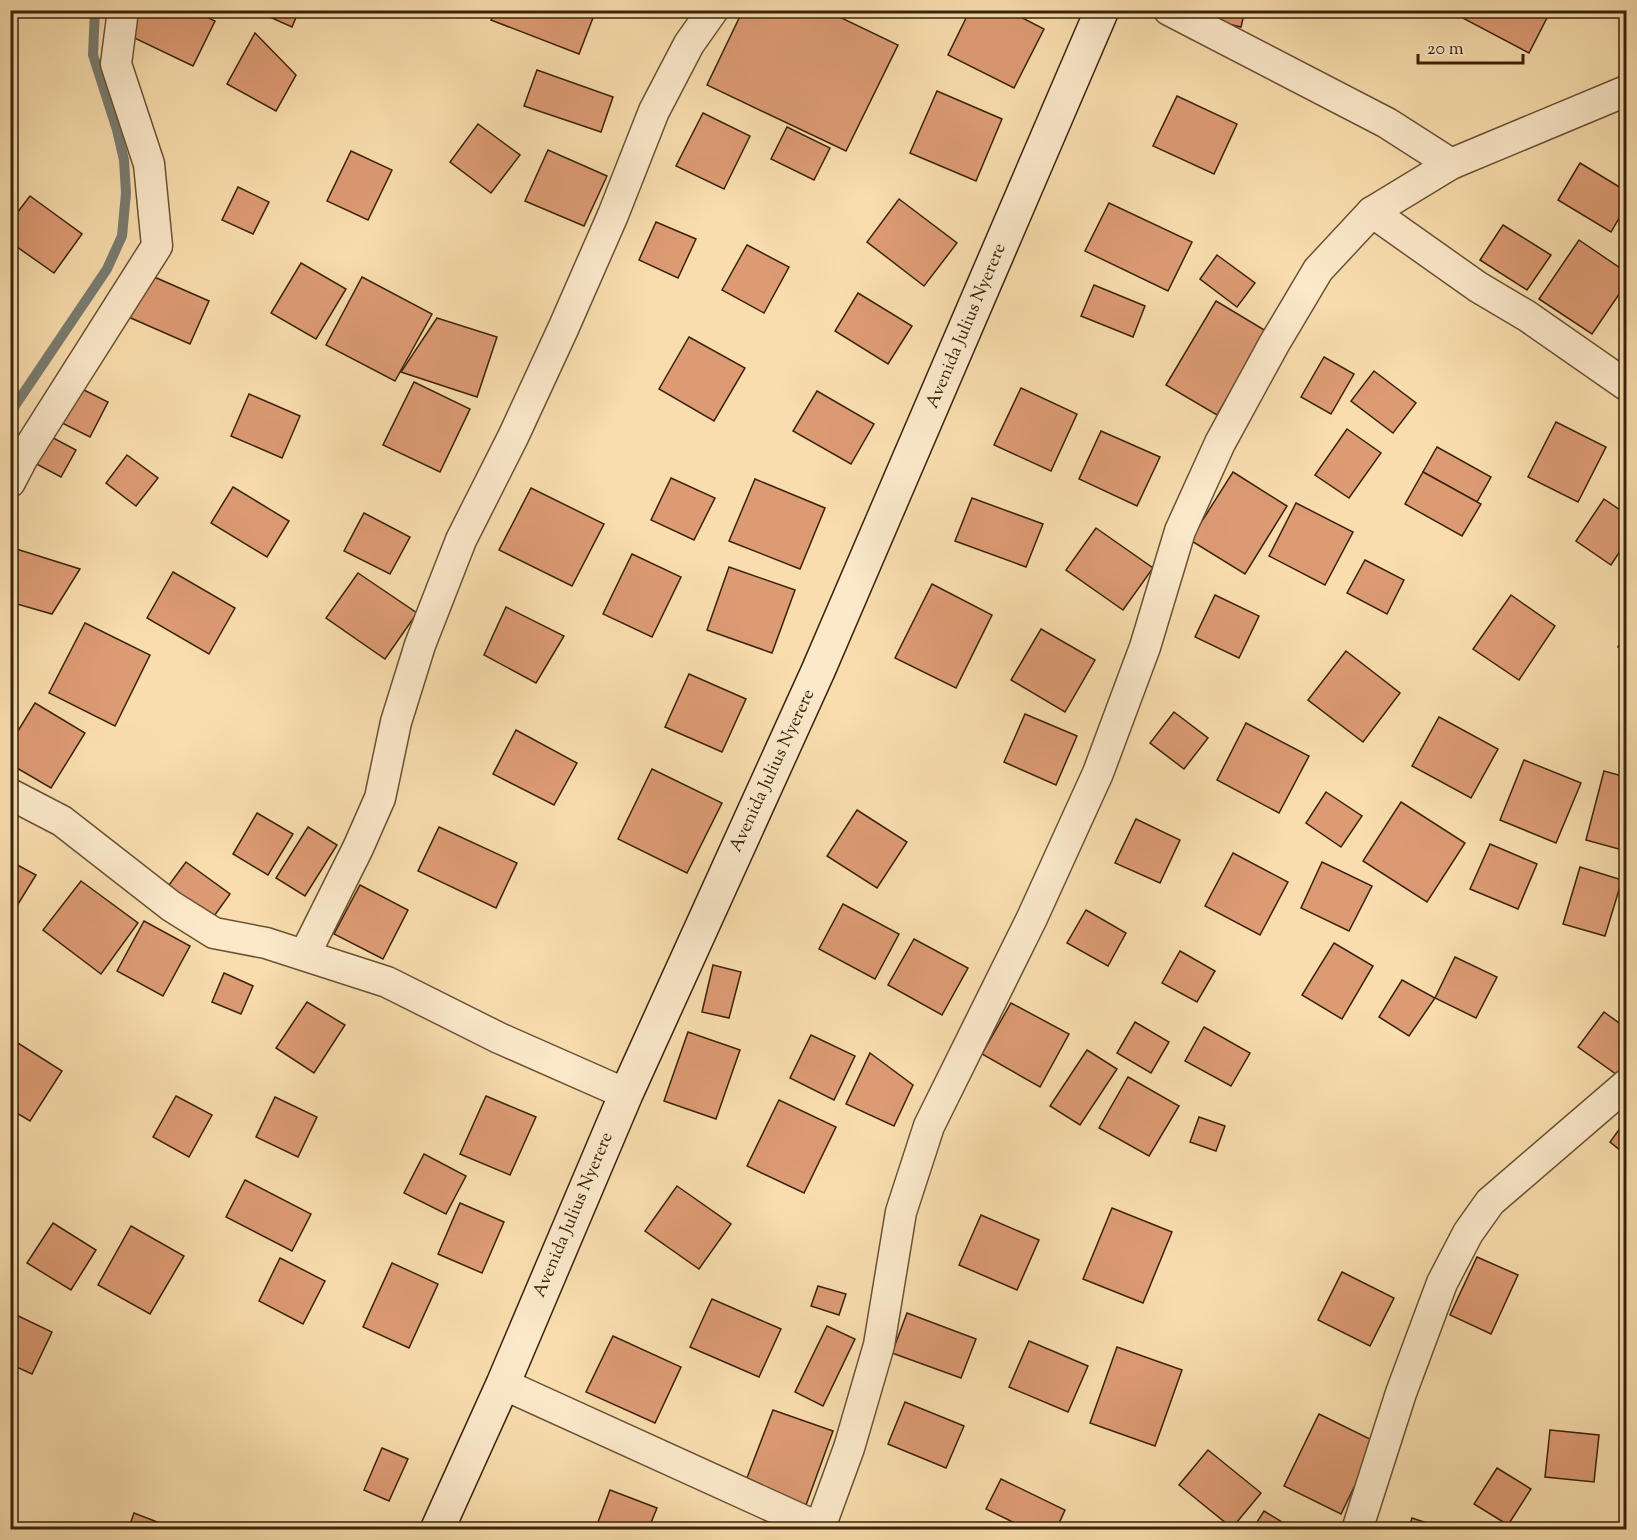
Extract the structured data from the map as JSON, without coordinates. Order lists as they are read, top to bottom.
{
  "streets": {
    "street": ["Avenida Julius Nyerere"]
  },
  "scale_bar": "20 m"
}
